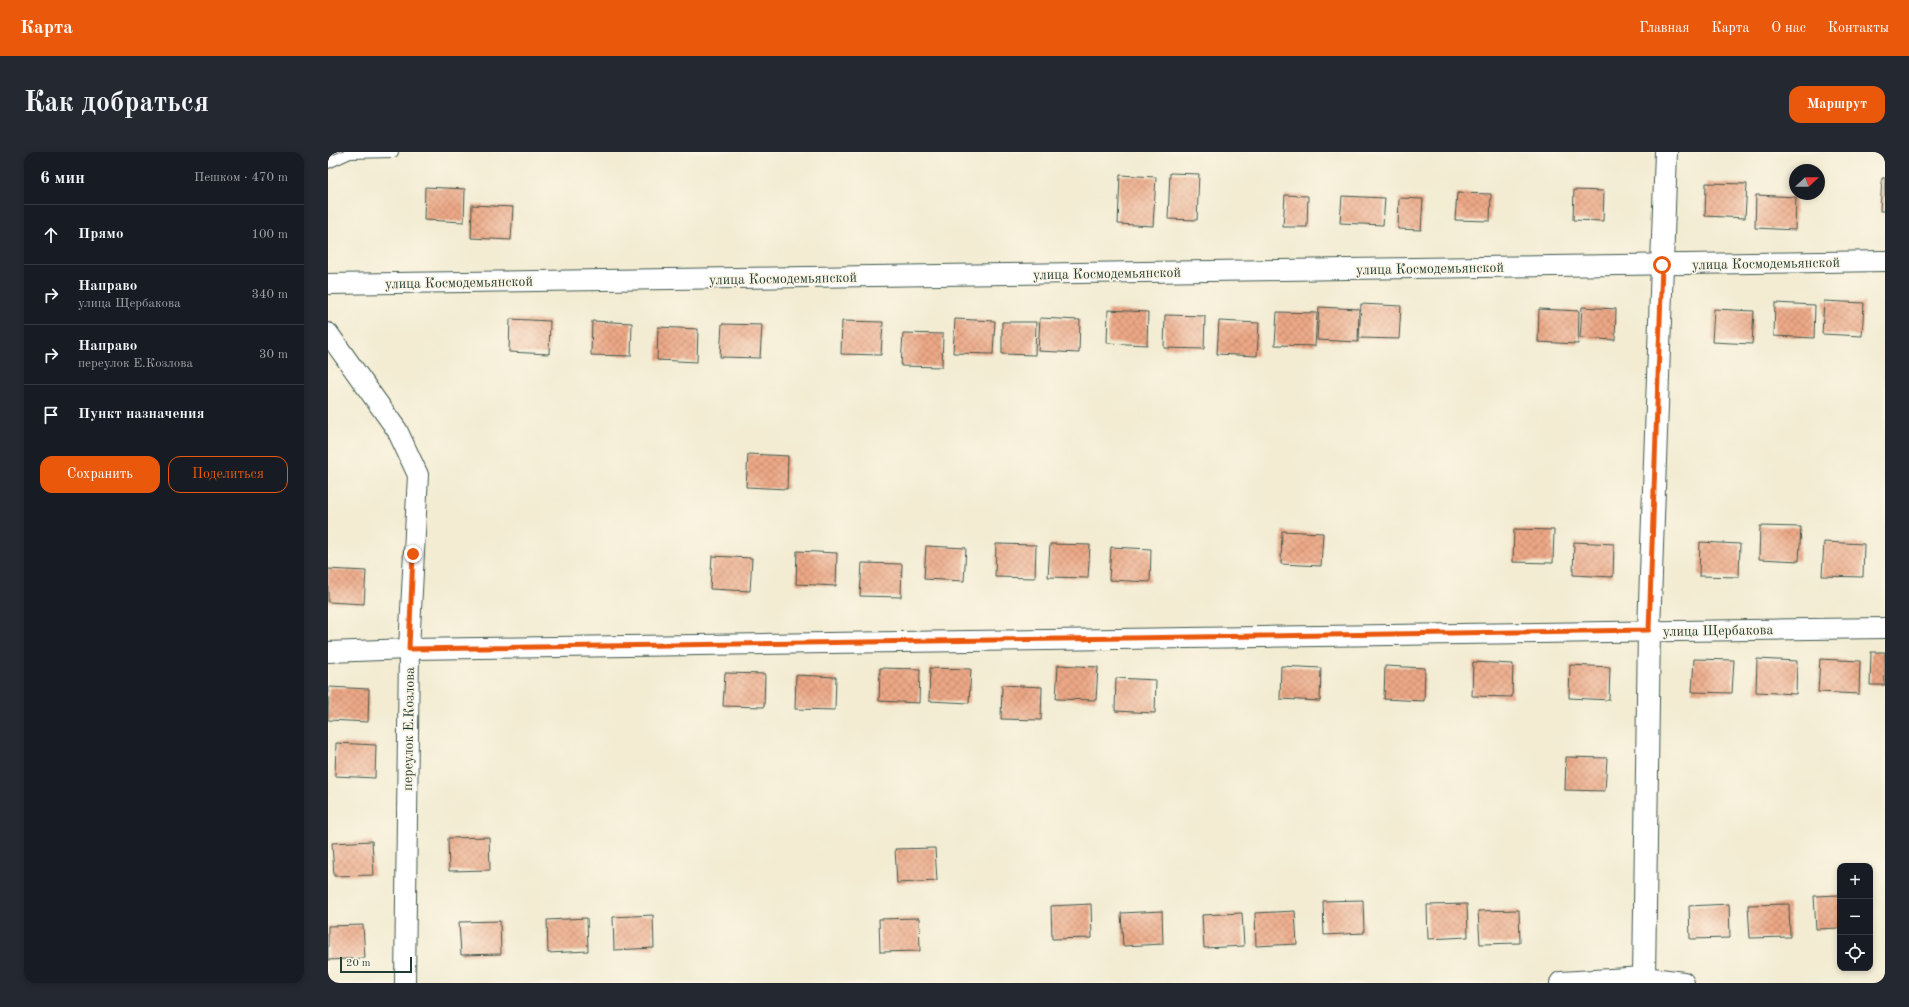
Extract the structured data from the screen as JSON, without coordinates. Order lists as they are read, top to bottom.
{
  "streets": {
    "street": ["улица Космодемьянской", "улица Щербакова", "переулок Е.Козлова"]
  },
  "crossings": [
    ["улица Щербакова", "переулок Е.Козлова"]
  ],
  "scale_bar": "20 m",
  "north": "right",
  "page": {
    "header": "Карта",
    "nav": [
      "Главная",
      "Карта",
      "О нас",
      "Контакты"
    ],
    "buttons": [
      "Маршрут",
      ["Сохранить", "Поделиться"]
    ],
    "title": "Как добраться",
    "heading": ["6 мин", "Пешком · 470 m"],
    "list": [
      ["Прямо", "100 m"],
      ["Направо", "улица Щербакова", "340 m"],
      ["Направо", "переулок Е.Козлова", "30 m"],
      "Пункт назначения"
    ],
    "map_buttons": ["+", "−"],
    "scale": "20 m"
  }
}
